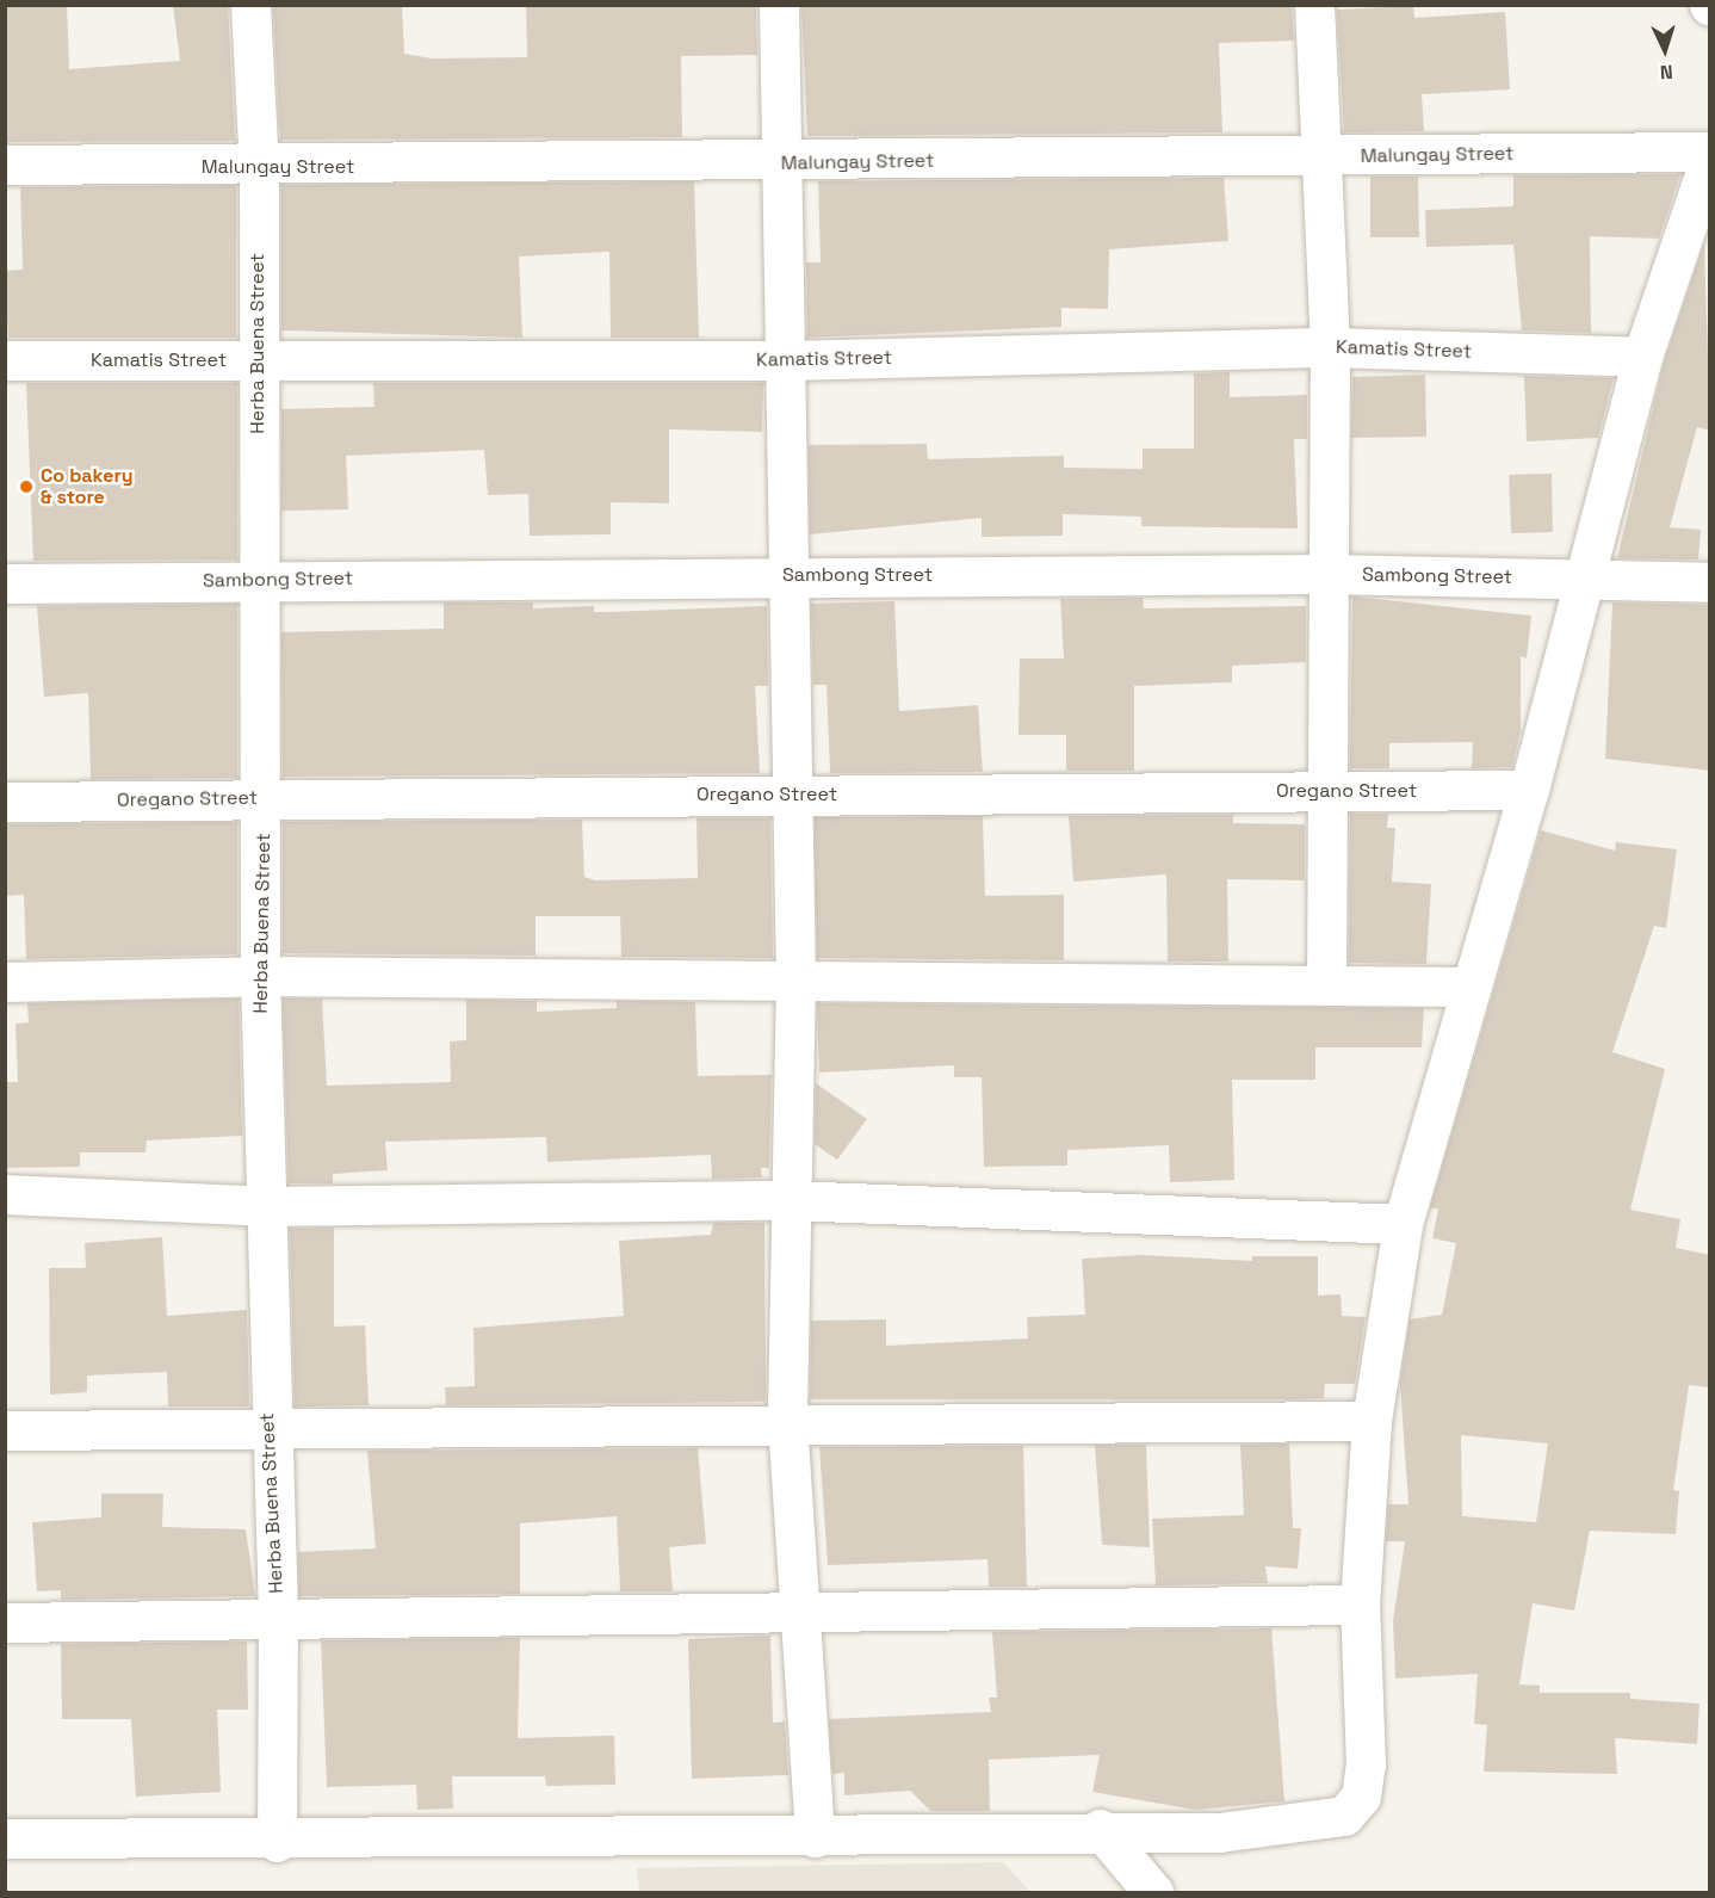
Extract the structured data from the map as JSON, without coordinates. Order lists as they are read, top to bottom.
{
  "streets": {
    "street": [
      "Malungay Street",
      "Herba Buena Street",
      "Kamatis Street",
      "Sambong Street",
      "Oregano Street"
    ]
  },
  "crossings": [
    ["Malungay Street", "Herba Buena Street"],
    ["Herba Buena Street", "Kamatis Street"],
    ["Herba Buena Street", "Sambong Street"],
    ["Herba Buena Street", "Oregano Street"]
  ],
  "places": ["Co bakery & store"],
  "north": "bottom"
}
